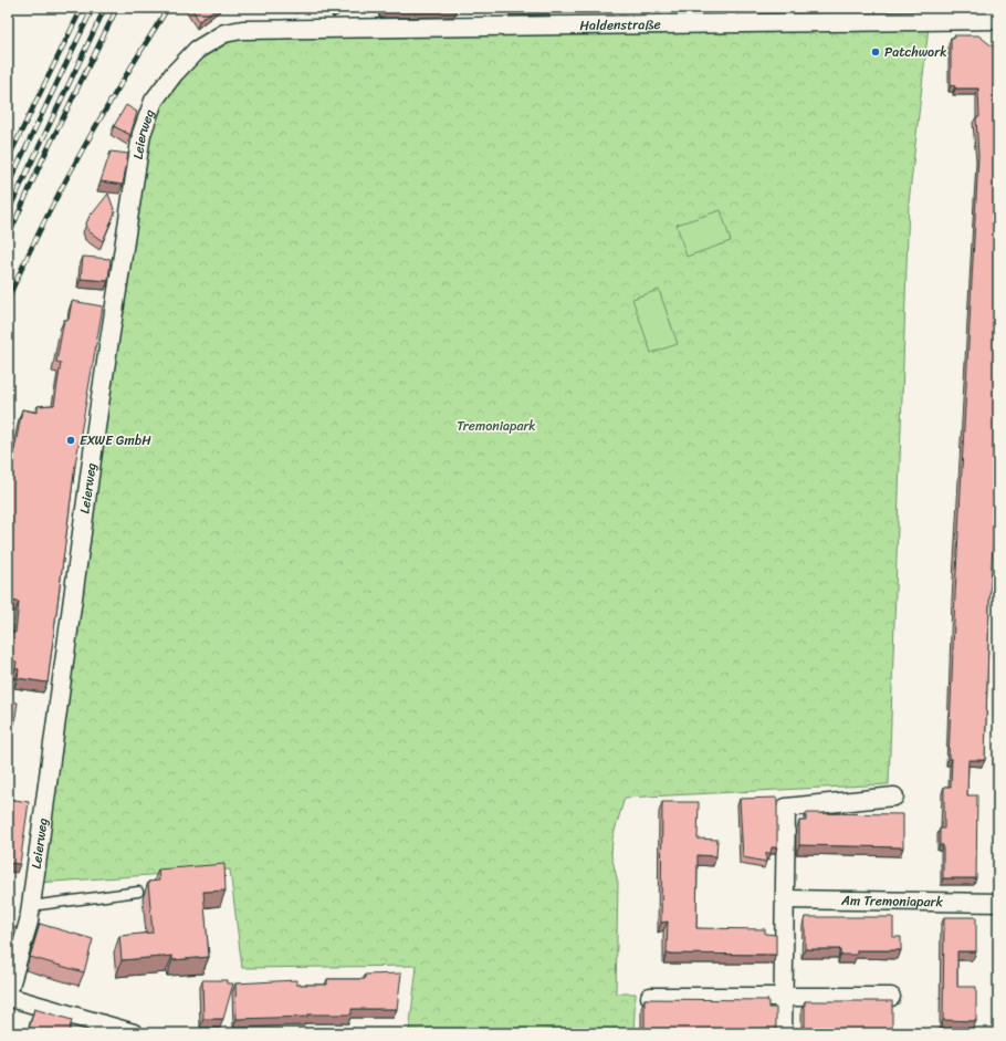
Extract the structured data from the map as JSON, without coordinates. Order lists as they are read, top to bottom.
{
  "streets": {
    "street": ["Haldenstraße", "Leierweg", "Am Tremoniapark"]
  },
  "crossings": [
    ["Haldenstraße", "Leierweg"]
  ],
  "parks": ["Tremoniapark"],
  "places": ["Patchwork", "EXWE GmbH"]
}
